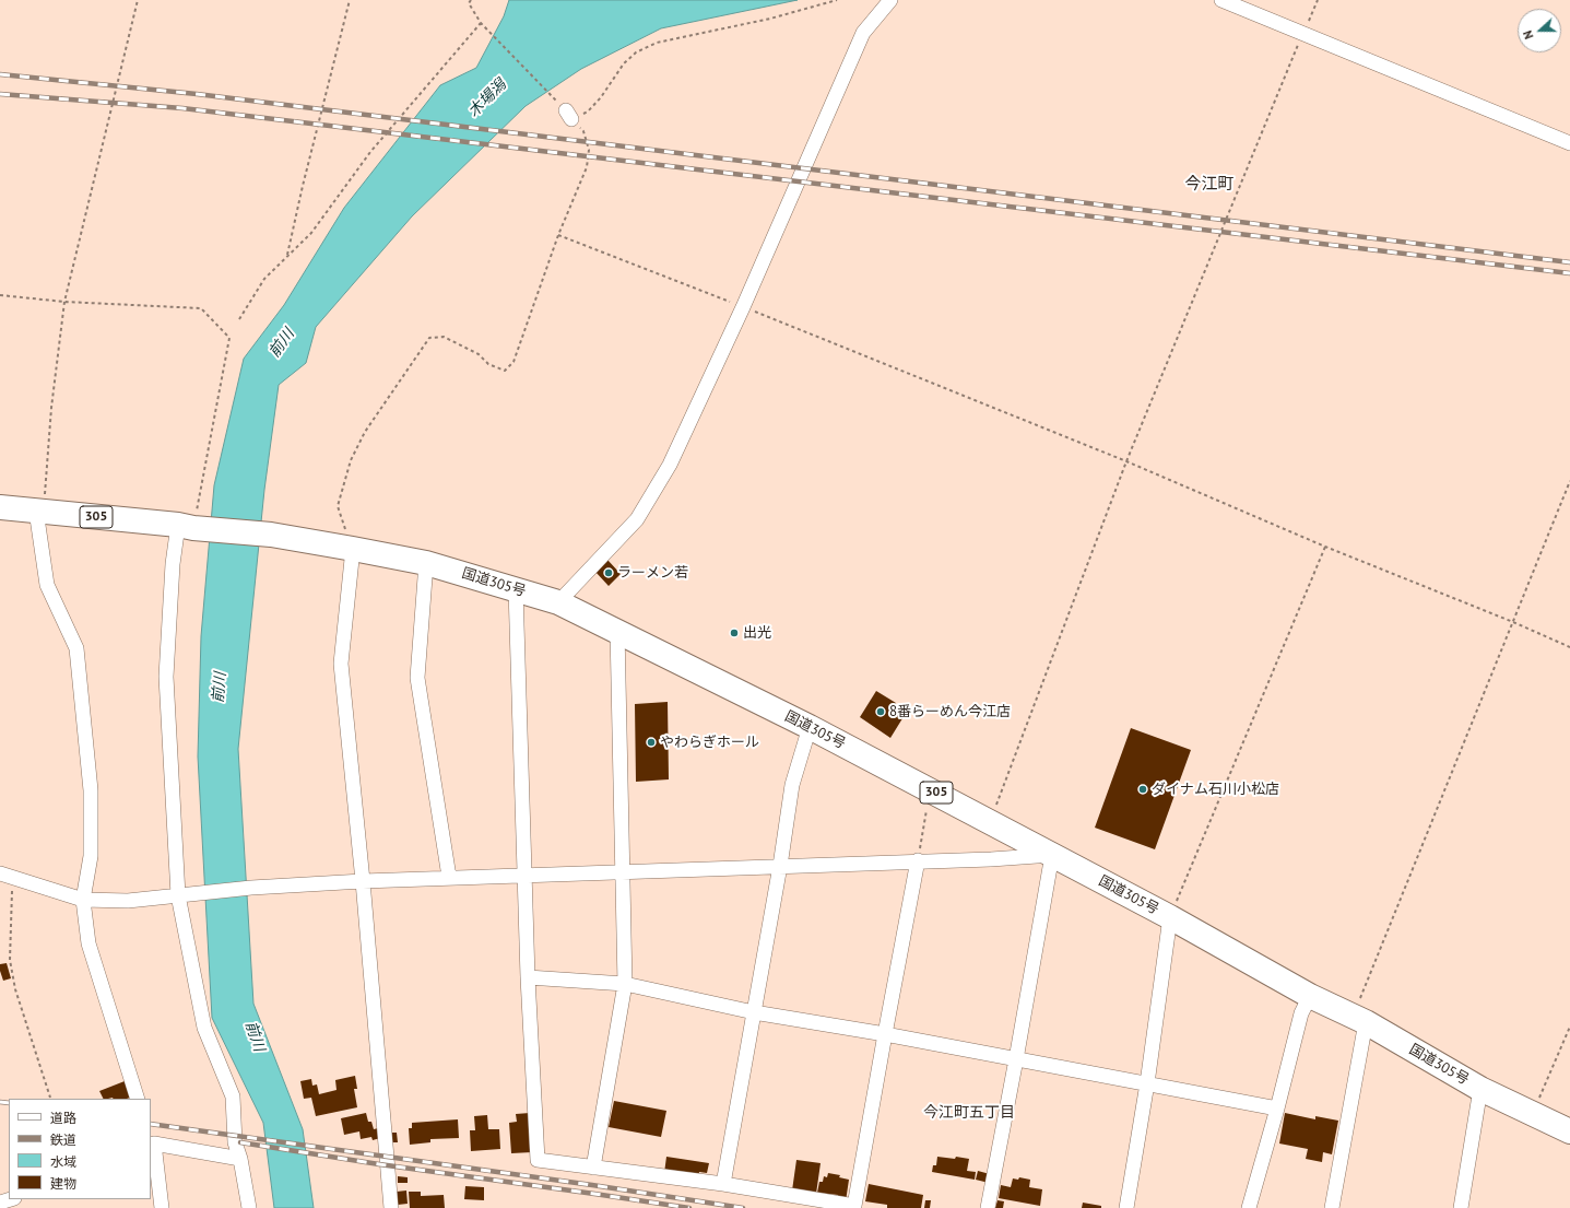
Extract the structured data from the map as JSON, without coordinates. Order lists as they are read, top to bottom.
{
  "streets": {
    "highway": ["305", "国道305号"]
  },
  "districts": ["今江町", "今江町五丁目"],
  "water": ["木場潟", "前川"],
  "places": [
    "ラーメン若",
    "出光",
    "8番らーめん今江店",
    "やわらぎホール",
    "ダイナム石川小松店"
  ],
  "legend": [
    "道路",
    "鉄道",
    "水域",
    "建物"
  ],
  "north": "left"
}
